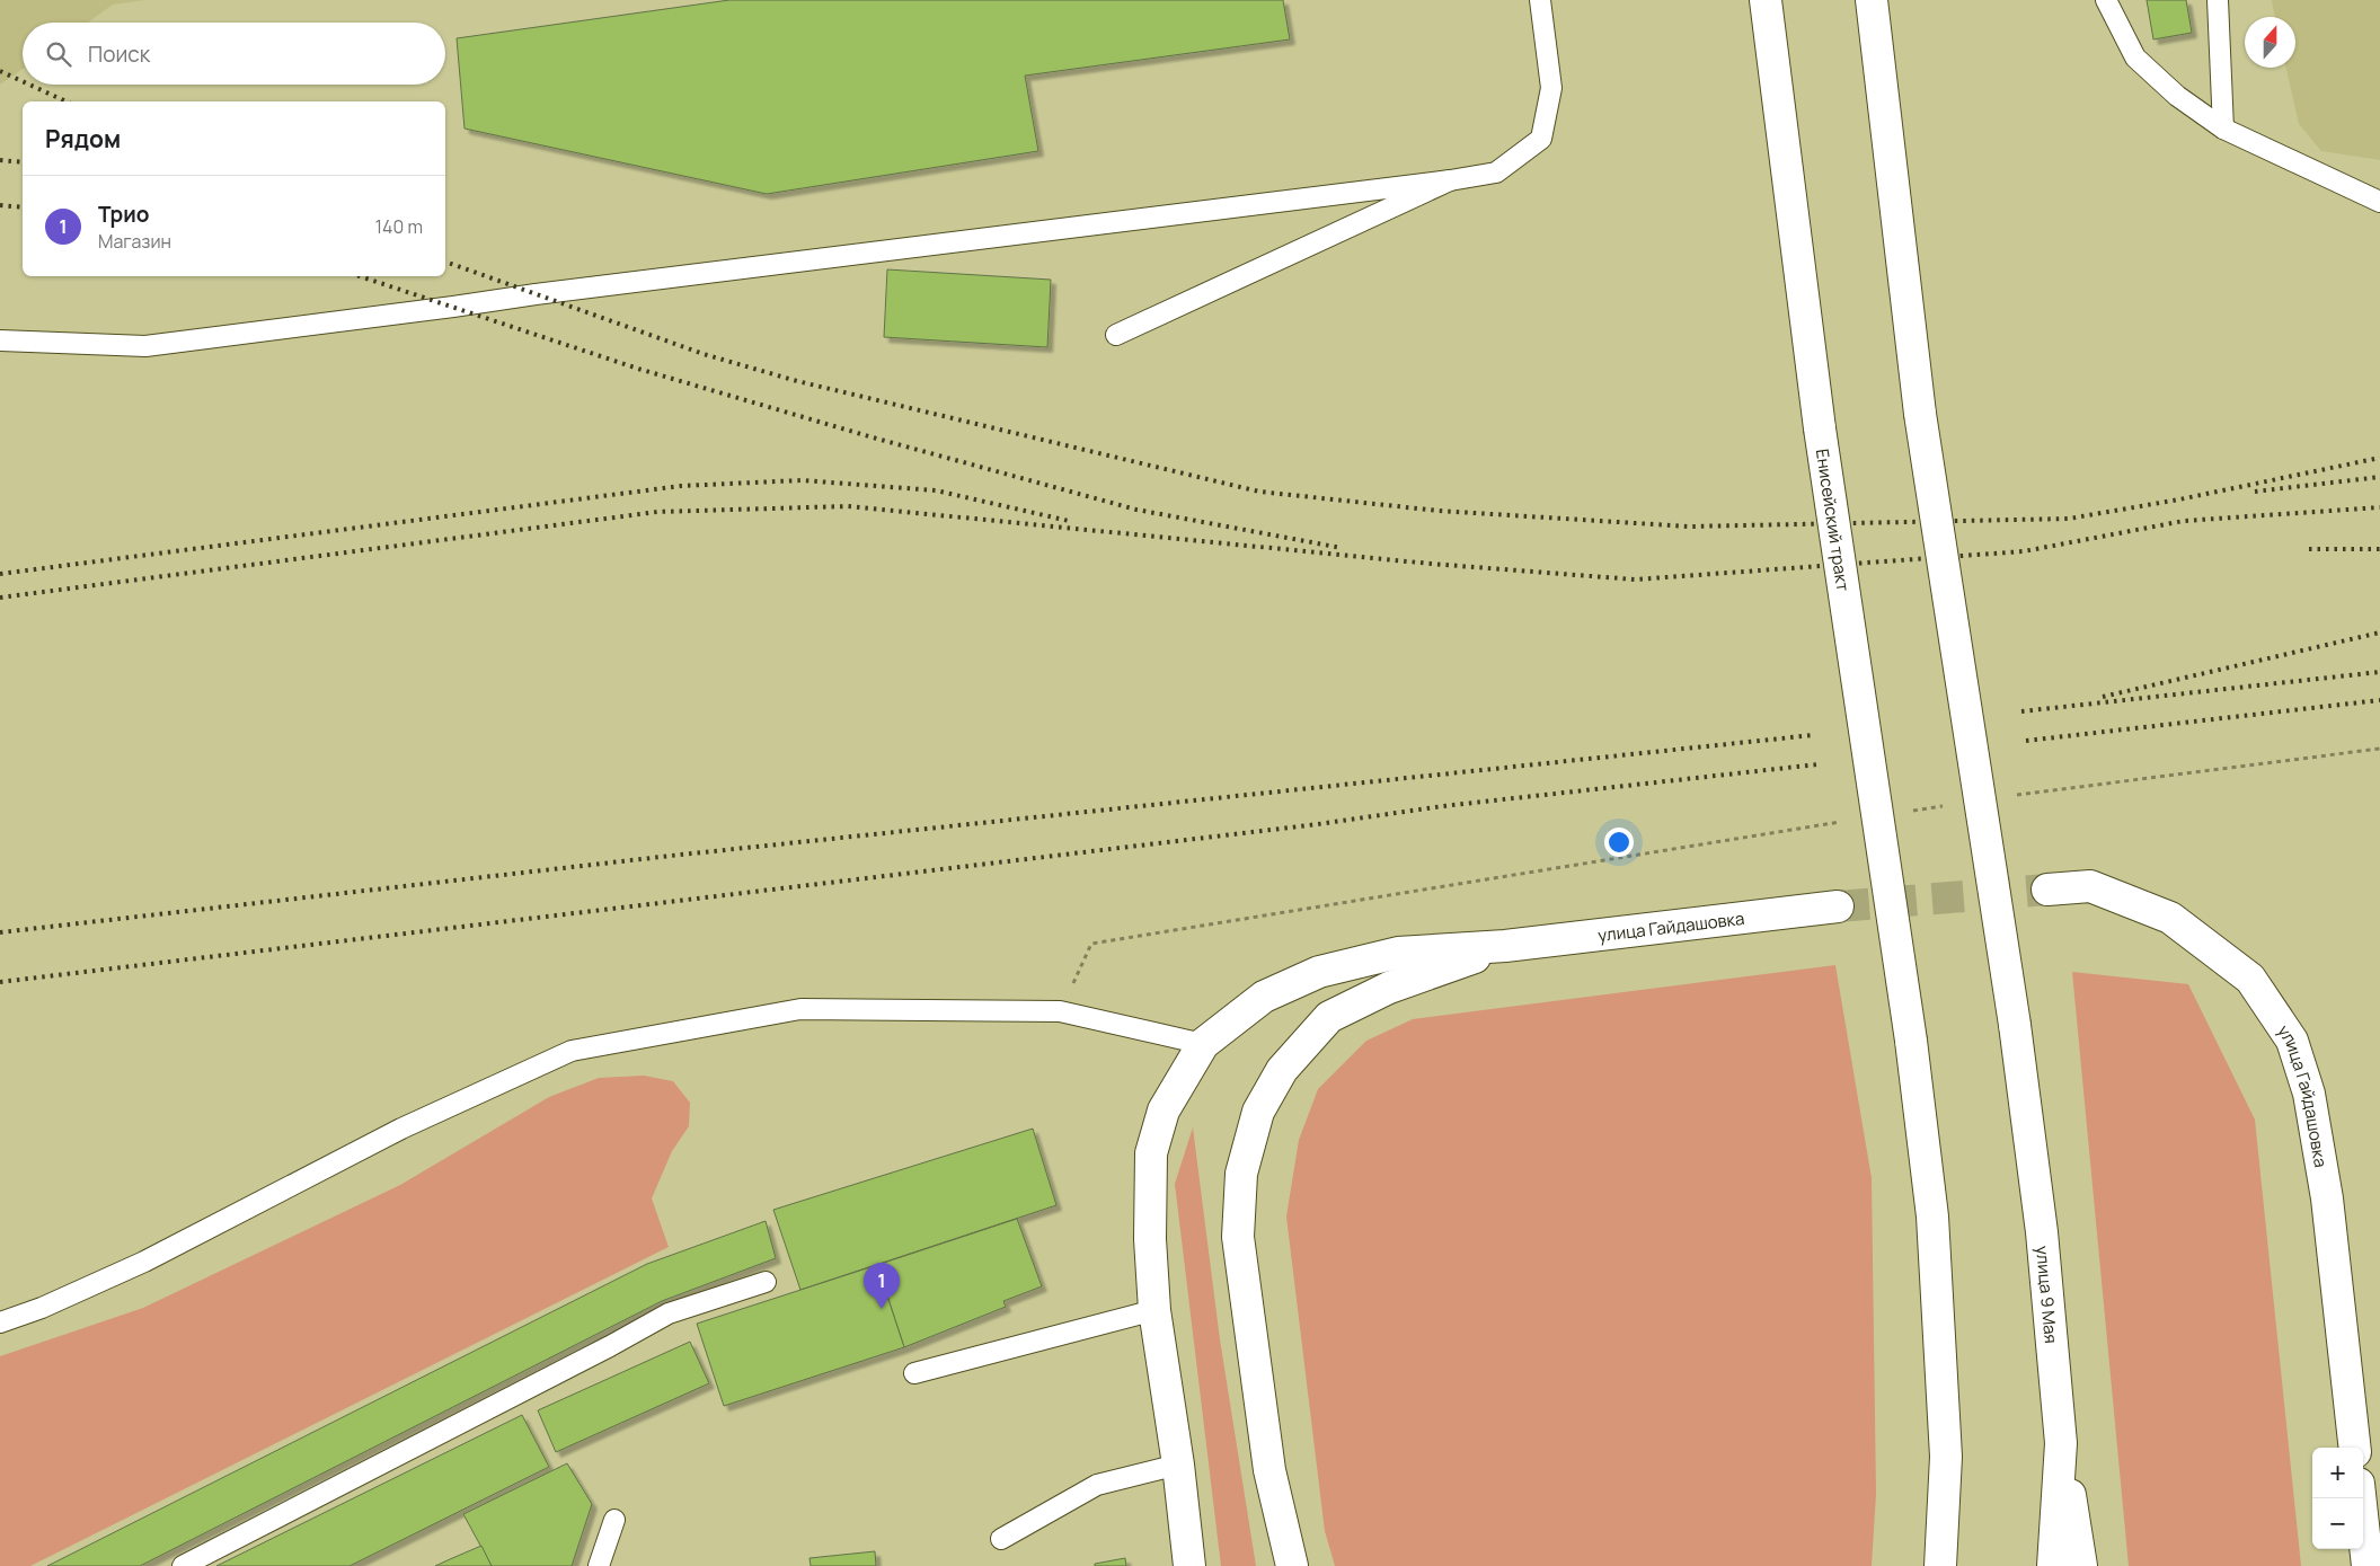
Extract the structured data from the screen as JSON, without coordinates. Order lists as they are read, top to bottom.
{
  "streets": {
    "main road": ["Енисейский тракт", "улица Гайдашовка", "улица 9 Мая"]
  },
  "north": "top",
  "page": {
    "search": "Поиск",
    "heading": "Рядом",
    "list": [
      {
        "mark": "1",
        "name": "Трио",
        "note": "Магазин",
        "value": "140 m"
      }
    ],
    "pins": "1",
    "map_buttons": ["+", "−"]
  }
}
